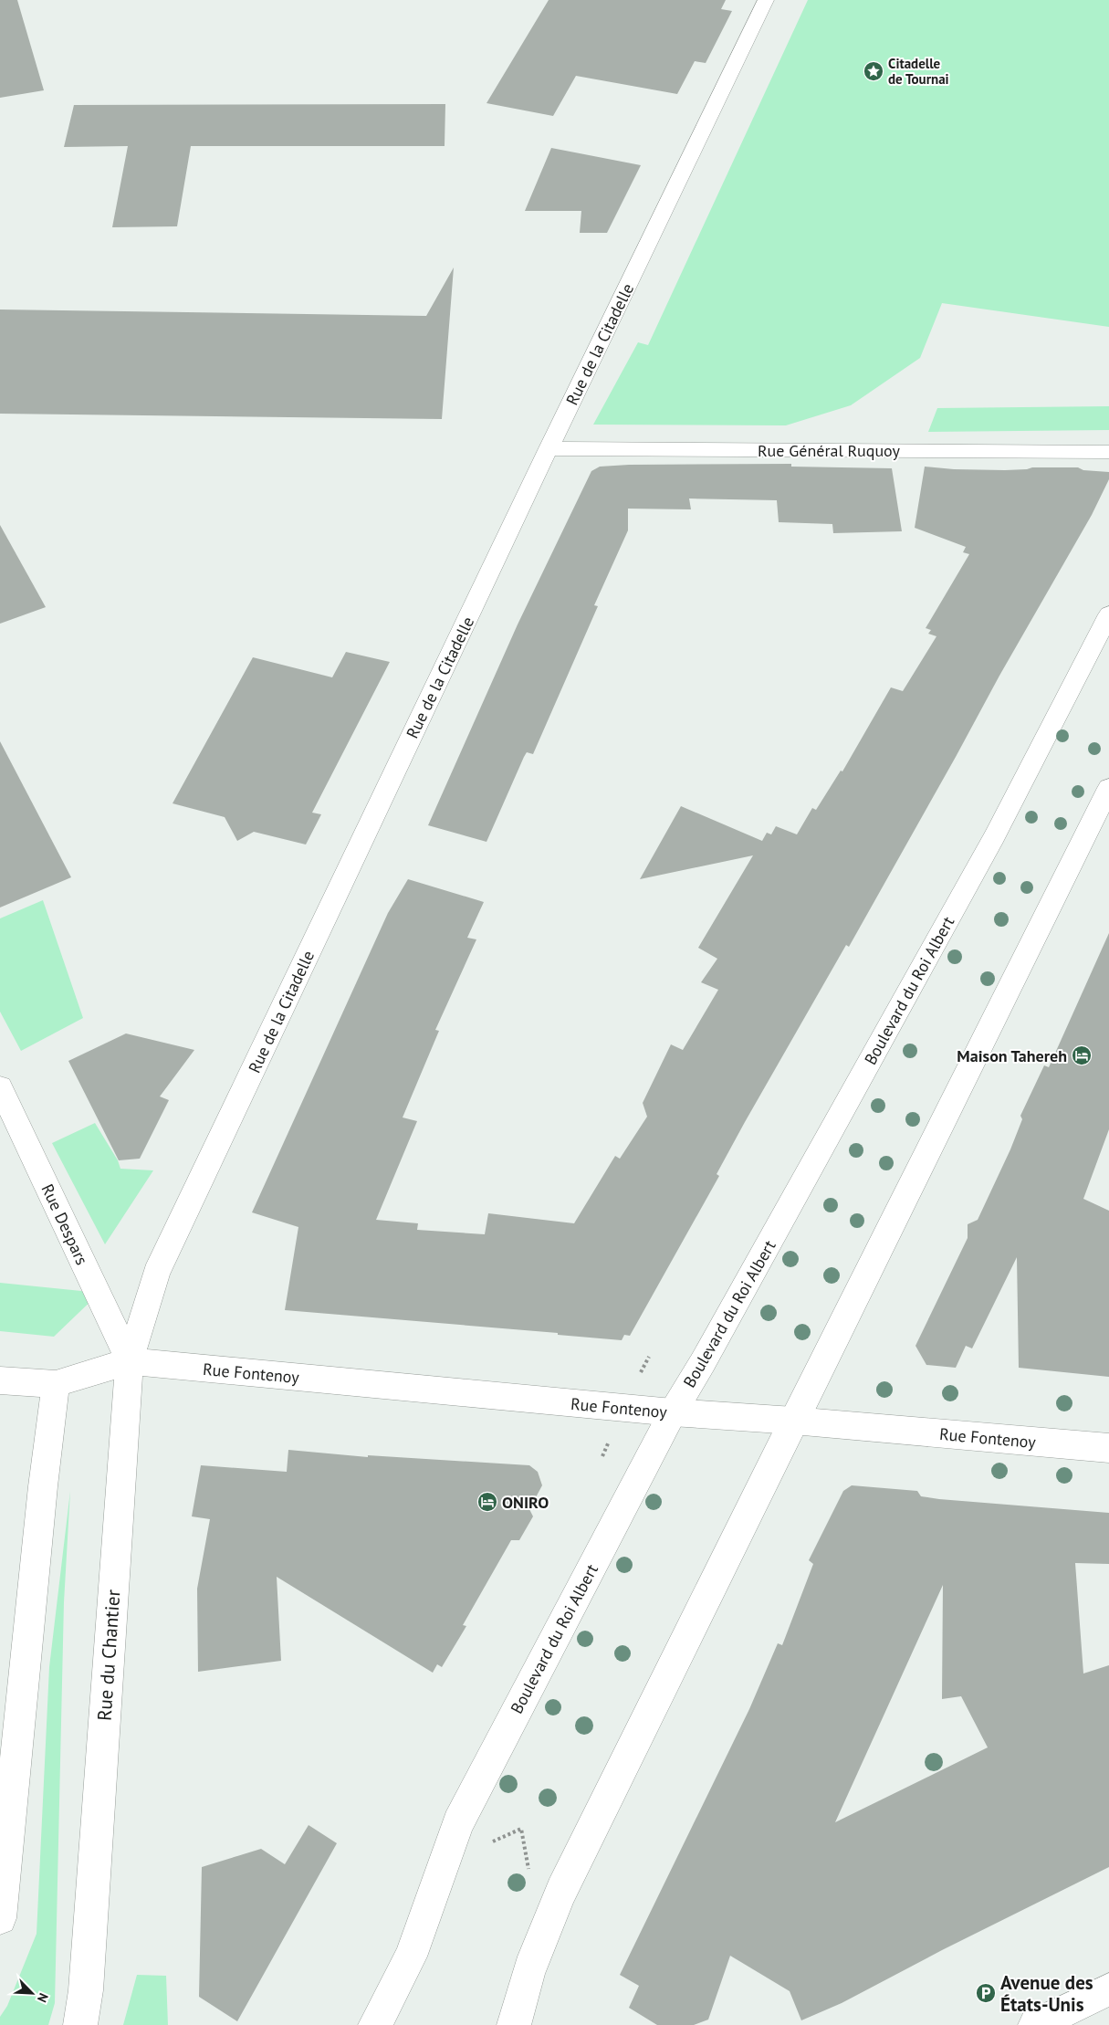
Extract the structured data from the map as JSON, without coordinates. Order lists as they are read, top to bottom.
{
  "streets": {
    "street": [
      "Rue de la Citadelle",
      "Rue Général Ruquoy",
      "Boulevard du Roi Albert",
      "Rue Despars",
      "Rue Fontenoy",
      "Rue du Chantier"
    ]
  },
  "crossings": [
    ["Rue de la Citadelle", "Rue Général Ruquoy"],
    ["Rue de la Citadelle", "Rue Despars"],
    ["Rue de la Citadelle", "Rue Fontenoy"],
    ["Rue de la Citadelle", "Rue du Chantier"],
    ["Boulevard du Roi Albert", "Rue Fontenoy"],
    ["Rue Despars", "Rue Fontenoy"],
    ["Rue Despars", "Rue du Chantier"],
    ["Rue Fontenoy", "Rue du Chantier"]
  ],
  "places": {
    "place": ["Citadelle de Tournai"],
    "hotel": ["Maison Tahereh", "ONIRO"],
    "parking": ["Avenue des États-Unis"]
  },
  "north": "bottom right"
}
